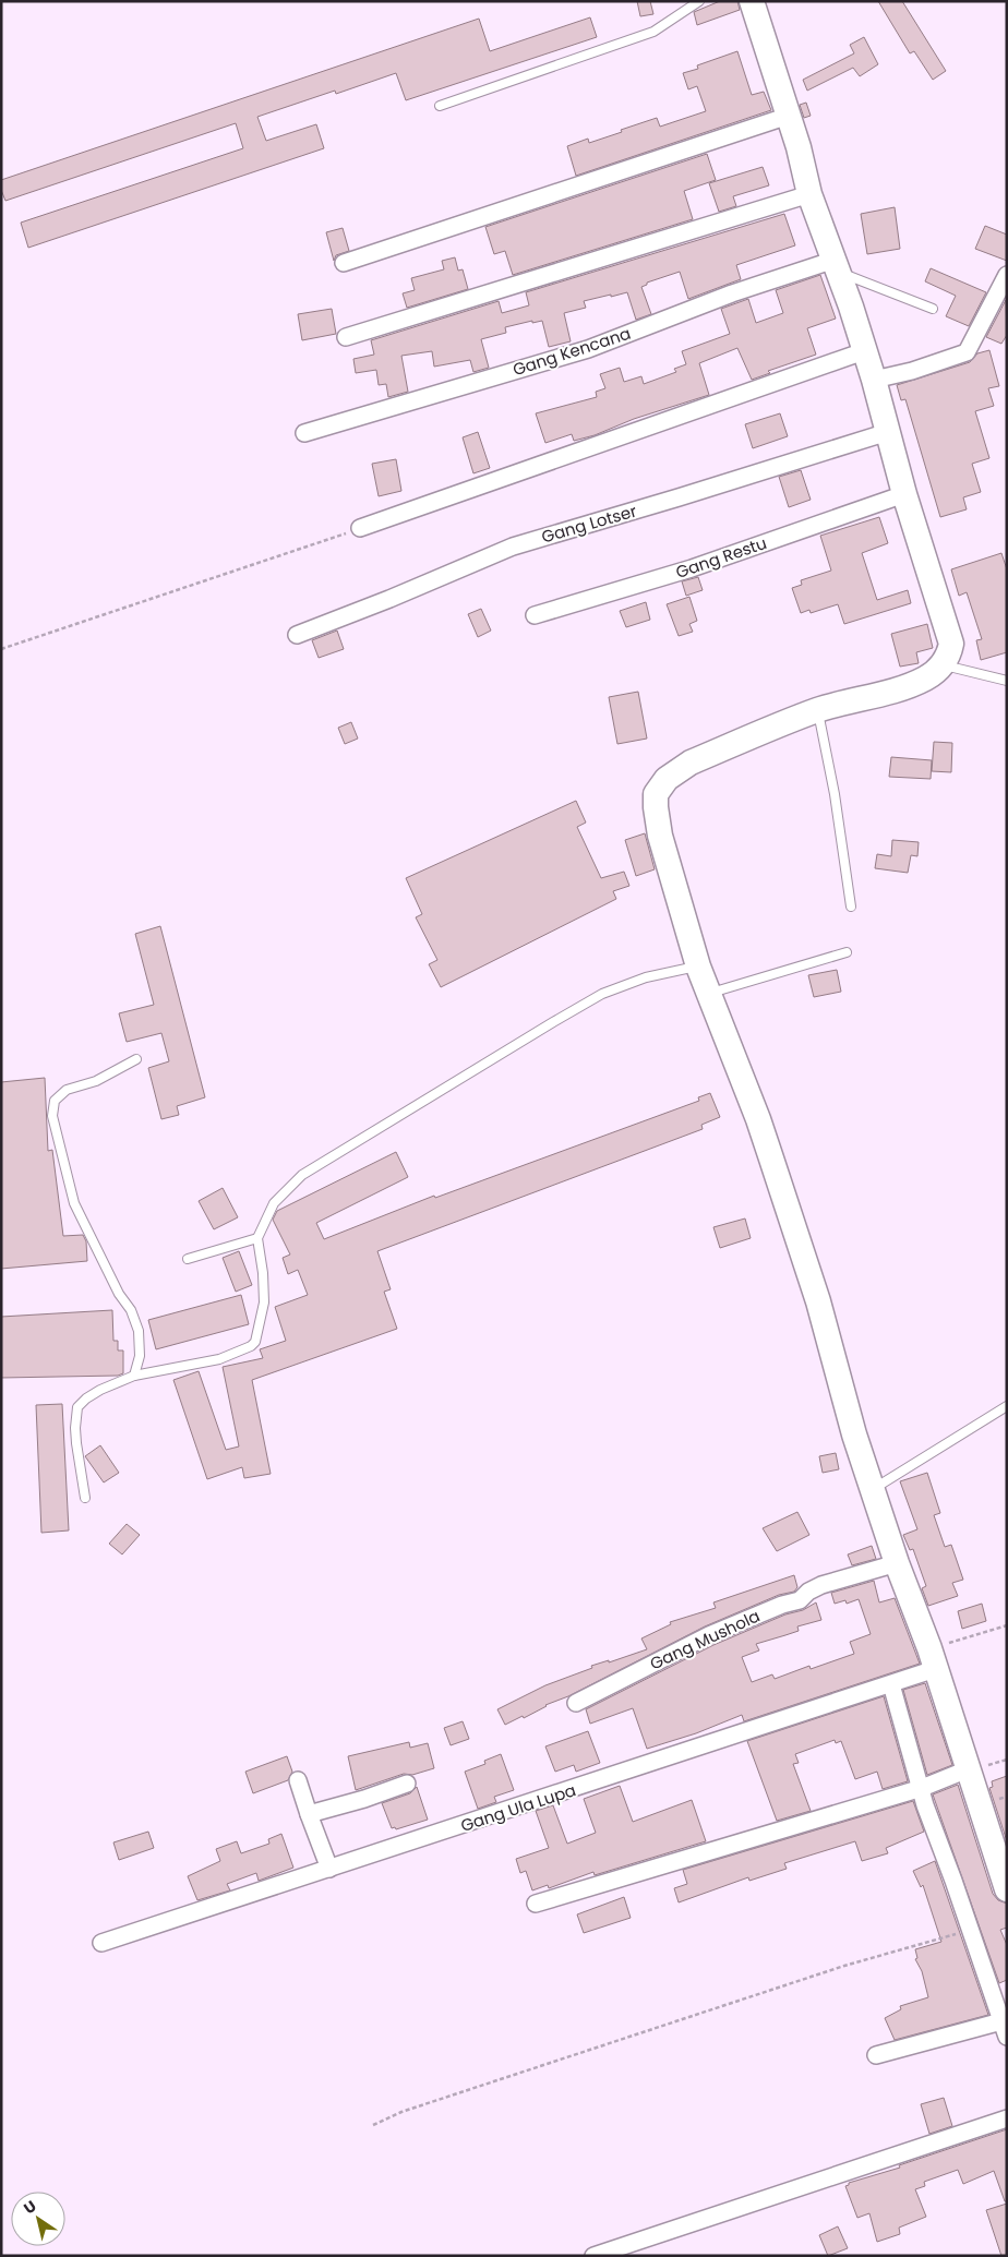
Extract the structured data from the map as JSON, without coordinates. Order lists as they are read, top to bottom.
{
  "streets": {
    "street": [
      "Gang Kencana",
      "Gang Lotser",
      "Gang Restu",
      "Gang Mushola",
      "Gang Ula Lupa"
    ]
  },
  "north": "top left"
}
